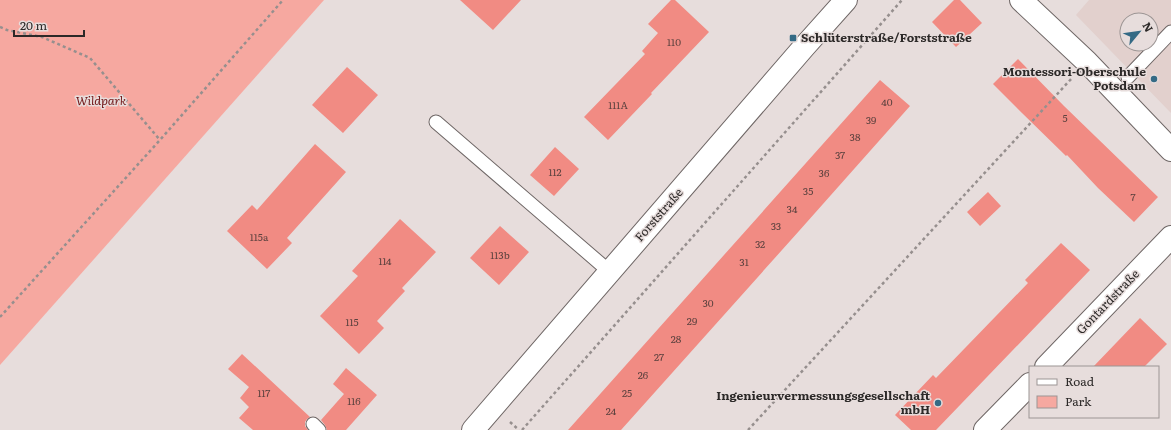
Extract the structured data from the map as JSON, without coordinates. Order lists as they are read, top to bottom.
{
  "streets": {
    "street": ["Forststraße", "Gontardstraße"]
  },
  "parks": ["Wildpark"],
  "places": {
    "transit": ["Schlüterstraße/Forststraße"],
    "other": ["Montessori-Oberschule Potsdam", "Ingenieurvermessungsgesellschaft mbH"]
  },
  "house_numbers": [
    "110",
    "40",
    "111A",
    "5",
    "39",
    "38",
    "37",
    "112",
    "36",
    "35",
    "7",
    "34",
    "33",
    "115a",
    "32",
    "113b",
    "114",
    "31",
    "30",
    "29",
    "115",
    "28",
    "27",
    "26",
    "117",
    "25",
    "116",
    "24"
  ],
  "legend": ["Road", "Park"],
  "scale_bar": "20 m",
  "north": "top right"
}
